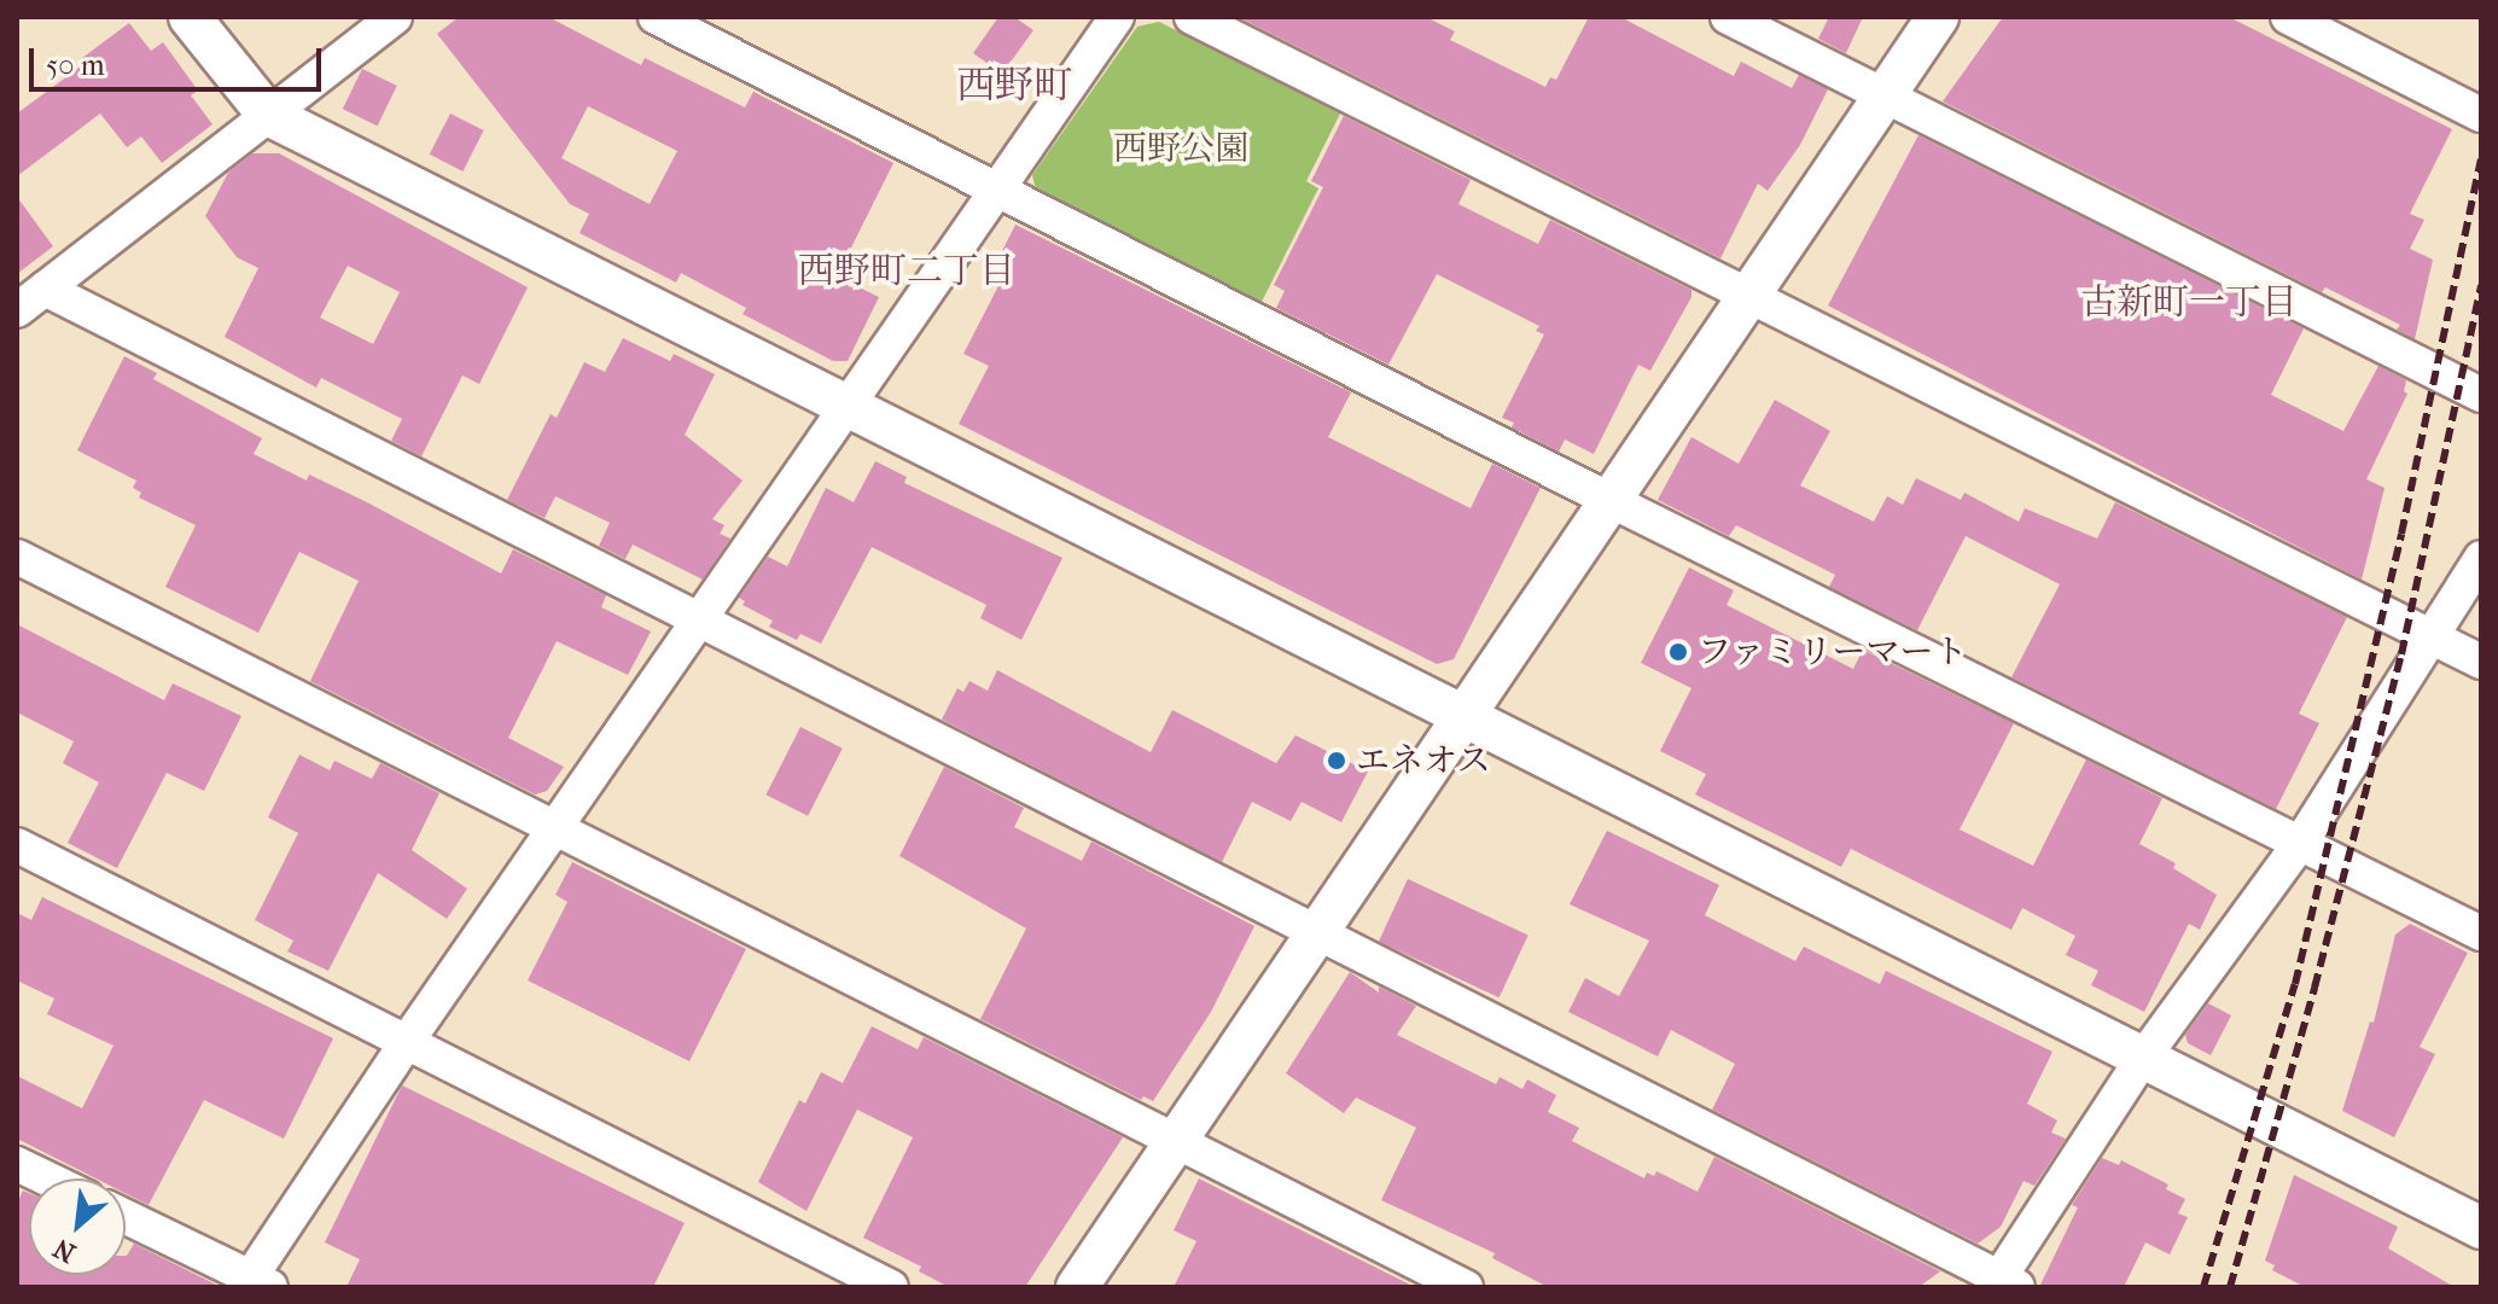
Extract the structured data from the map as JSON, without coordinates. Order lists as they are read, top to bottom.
{
  "districts": ["西野町", "西野町二丁目", "古新町一丁目"],
  "parks": ["西野公園"],
  "places": ["ファミリーマート", "エネオス"],
  "scale_bar": "50 m",
  "north": "bottom left"
}
